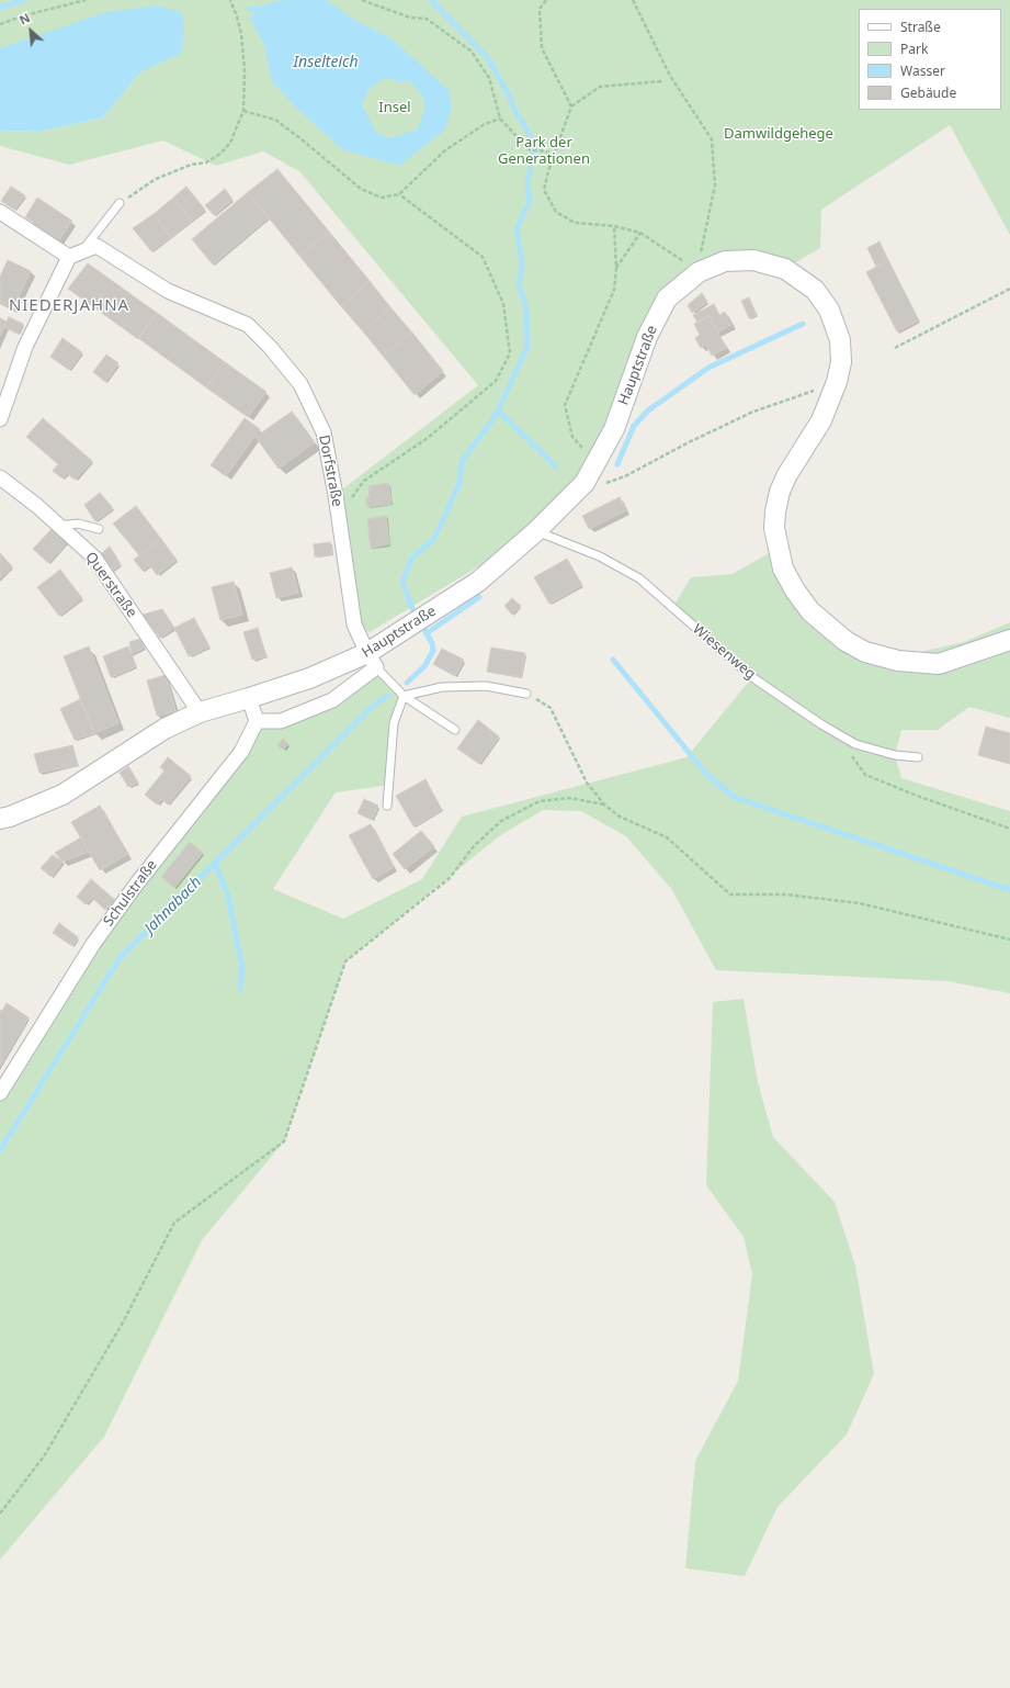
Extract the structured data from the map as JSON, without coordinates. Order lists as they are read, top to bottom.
{
  "streets": {
    "street": [
      "Hauptstraße",
      "Dorfstraße",
      "Querstraße",
      "Schulstraße"
    ],
    "lane": ["Wiesenweg"]
  },
  "crossings": [
    ["Hauptstraße", "Dorfstraße"],
    ["Hauptstraße", "Querstraße"],
    ["Hauptstraße", "Wiesenweg"]
  ],
  "districts": ["NIEDERJAHNA"],
  "water": ["Inselteich", "Jahnabach"],
  "parks": ["Insel", "Damwildgehege", "Park der Generationen"],
  "legend": [
    "Straße",
    "Park",
    "Wasser",
    "Gebäude"
  ],
  "north": "top left"
}
